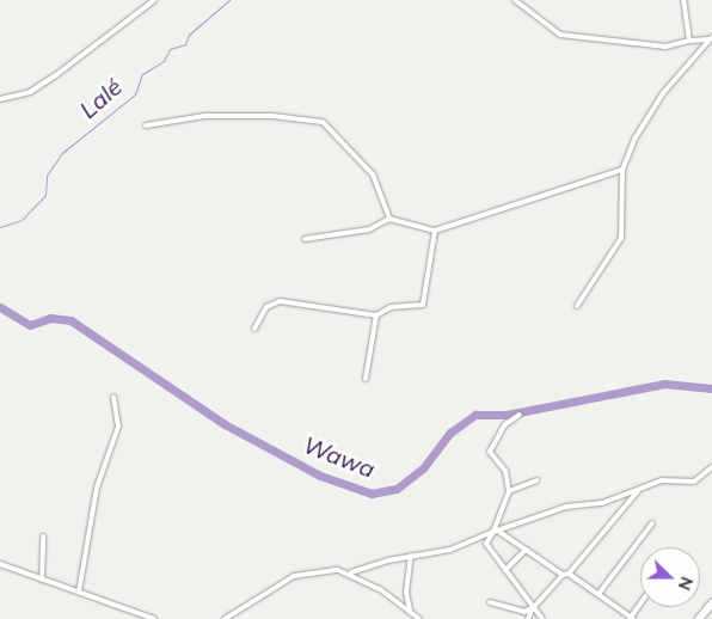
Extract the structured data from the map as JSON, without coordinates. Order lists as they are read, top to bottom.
{
  "water": ["Lalé", "Wawa"],
  "north": "right"
}
